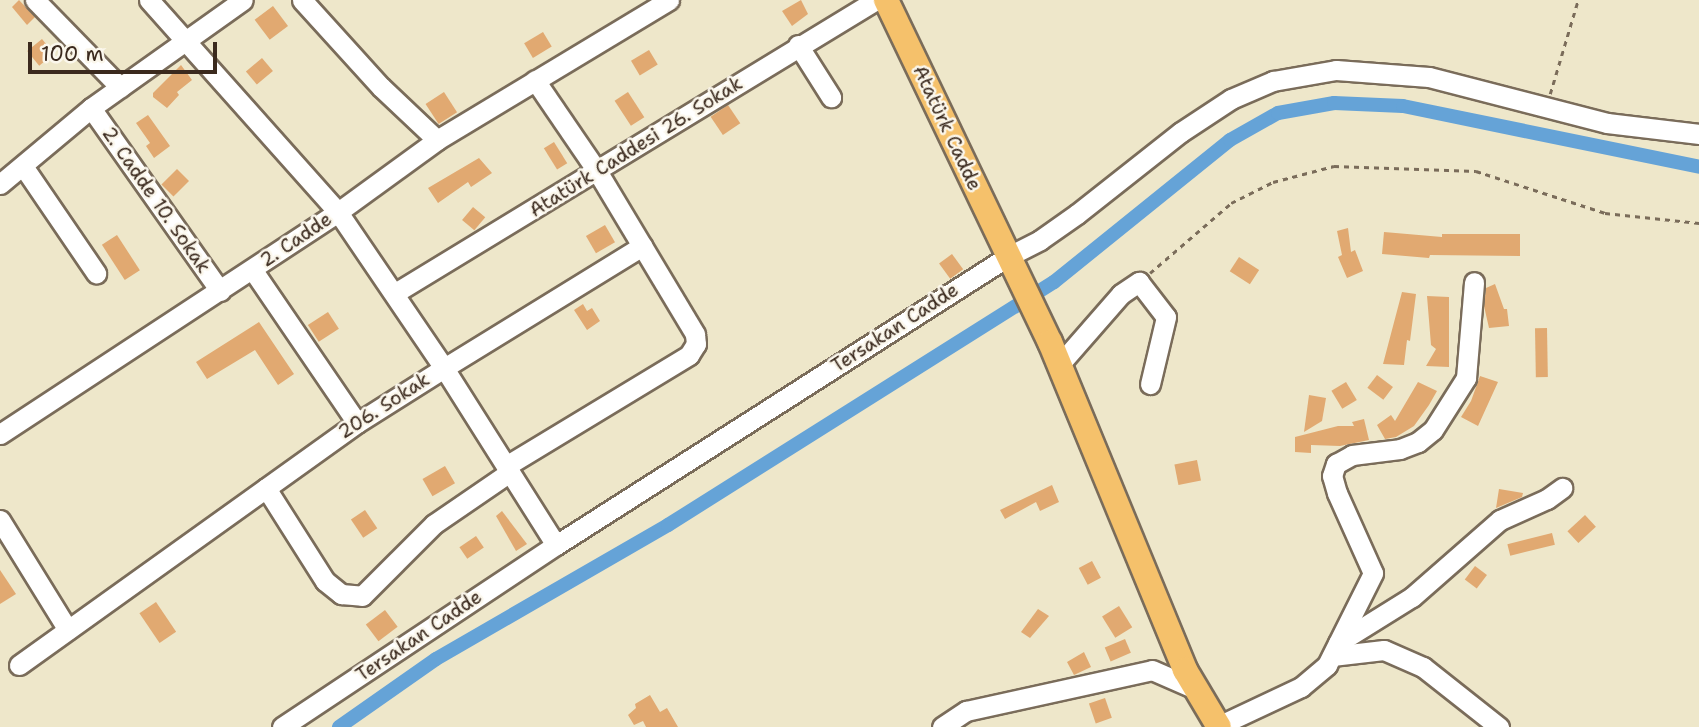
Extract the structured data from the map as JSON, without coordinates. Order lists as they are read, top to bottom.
{
  "streets": {
    "main road": ["Atatürk Cadde"],
    "street": [
      "Atatürk Caddesi 26. Sokak",
      "2. Cadde 10. Sokak",
      "2. Cadde",
      "Tersakan Cadde",
      "206. Sokak"
    ]
  },
  "crossings": [
    ["Atatürk Cadde", "Tersakan Cadde"],
    ["2. Cadde 10. Sokak", "2. Cadde"],
    ["Tersakan Cadde", "206. Sokak"]
  ],
  "scale_bar": "100 m"
}
